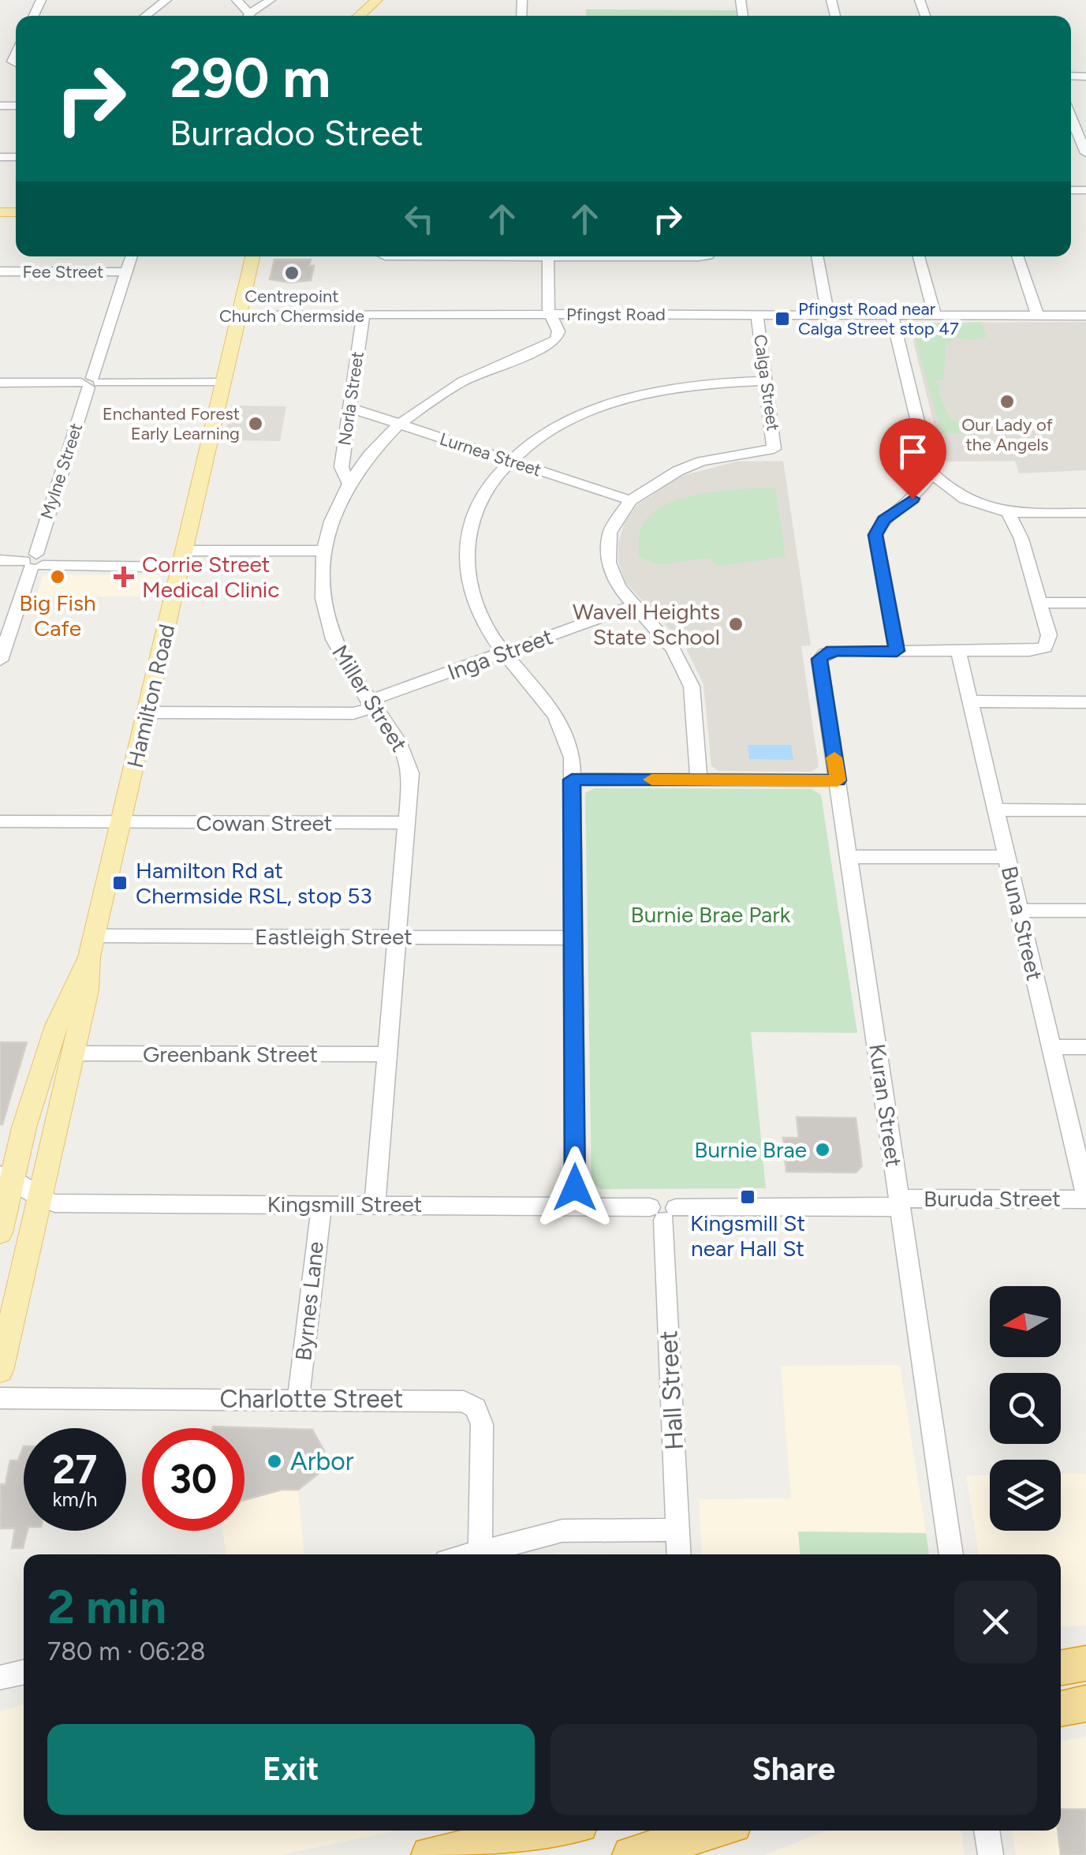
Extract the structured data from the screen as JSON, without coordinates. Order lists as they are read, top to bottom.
{
  "streets": {
    "main road": ["Hamilton Road"],
    "street": [
      "Fee Street",
      "Pfingst Road",
      "Calga Street",
      "Norla Street",
      "Lurnea Street",
      "Mylne Street",
      "Inga Street",
      "Miller Street",
      "Cowan Street",
      "Buna Street",
      "Eastleigh Street",
      "Greenbank Street",
      "Kuran Street",
      "Buruda Street",
      "Kingsmill Street",
      "Byrnes Lane",
      "Hall Street",
      "Charlotte Street"
    ]
  },
  "crossings": [
    ["Fee Street", "Mylne Street"],
    ["Pfingst Road", "Calga Street"],
    ["Pfingst Road", "Norla Street"],
    ["Pfingst Road", "Hamilton Road"],
    ["Pfingst Road", "Miller Street"],
    ["Calga Street", "Lurnea Street"],
    ["Norla Street", "Lurnea Street"],
    ["Norla Street", "Miller Street"],
    ["Lurnea Street", "Miller Street"],
    ["Inga Street", "Hamilton Road"],
    ["Inga Street", "Miller Street"],
    ["Hamilton Road", "Cowan Street"],
    ["Hamilton Road", "Eastleigh Street"],
    ["Hamilton Road", "Greenbank Street"],
    ["Hamilton Road", "Kingsmill Street"],
    ["Miller Street", "Cowan Street"],
    ["Miller Street", "Eastleigh Street"],
    ["Miller Street", "Greenbank Street"],
    ["Miller Street", "Kingsmill Street"],
    ["Buna Street", "Buruda Street"],
    ["Kuran Street", "Buruda Street"],
    ["Kuran Street", "Kingsmill Street"],
    ["Buruda Street", "Kingsmill Street"],
    ["Kingsmill Street", "Byrnes Lane"],
    ["Kingsmill Street", "Hall Street"],
    ["Byrnes Lane", "Charlotte Street"]
  ],
  "parks": ["Burnie Brae Park"],
  "places": {
    "other": [
      "Centrepoint Church Chermside",
      "Our Lady of the Angels",
      "Enchanted Forest Early Learning",
      "Big Fish Cafe",
      "Wavell Heights State School",
      "Burnie Brae",
      "Arbor"
    ],
    "transit": ["Pfingst Road near Calga Street stop 47", "Hamilton Rd at Chermside RSL, stop 53", "Kingsmill St near Hall St"],
    "health": ["Corrie Street Medical Clinic"]
  },
  "north": "left",
  "page": {
    "turn": ["290 m", "Burradoo Street"],
    "speed": "27 km/h",
    "limit": "30",
    "heading": ["2 min", "780 m · 06:28"],
    "buttons": ["Exit", "Share"]
  }
}
